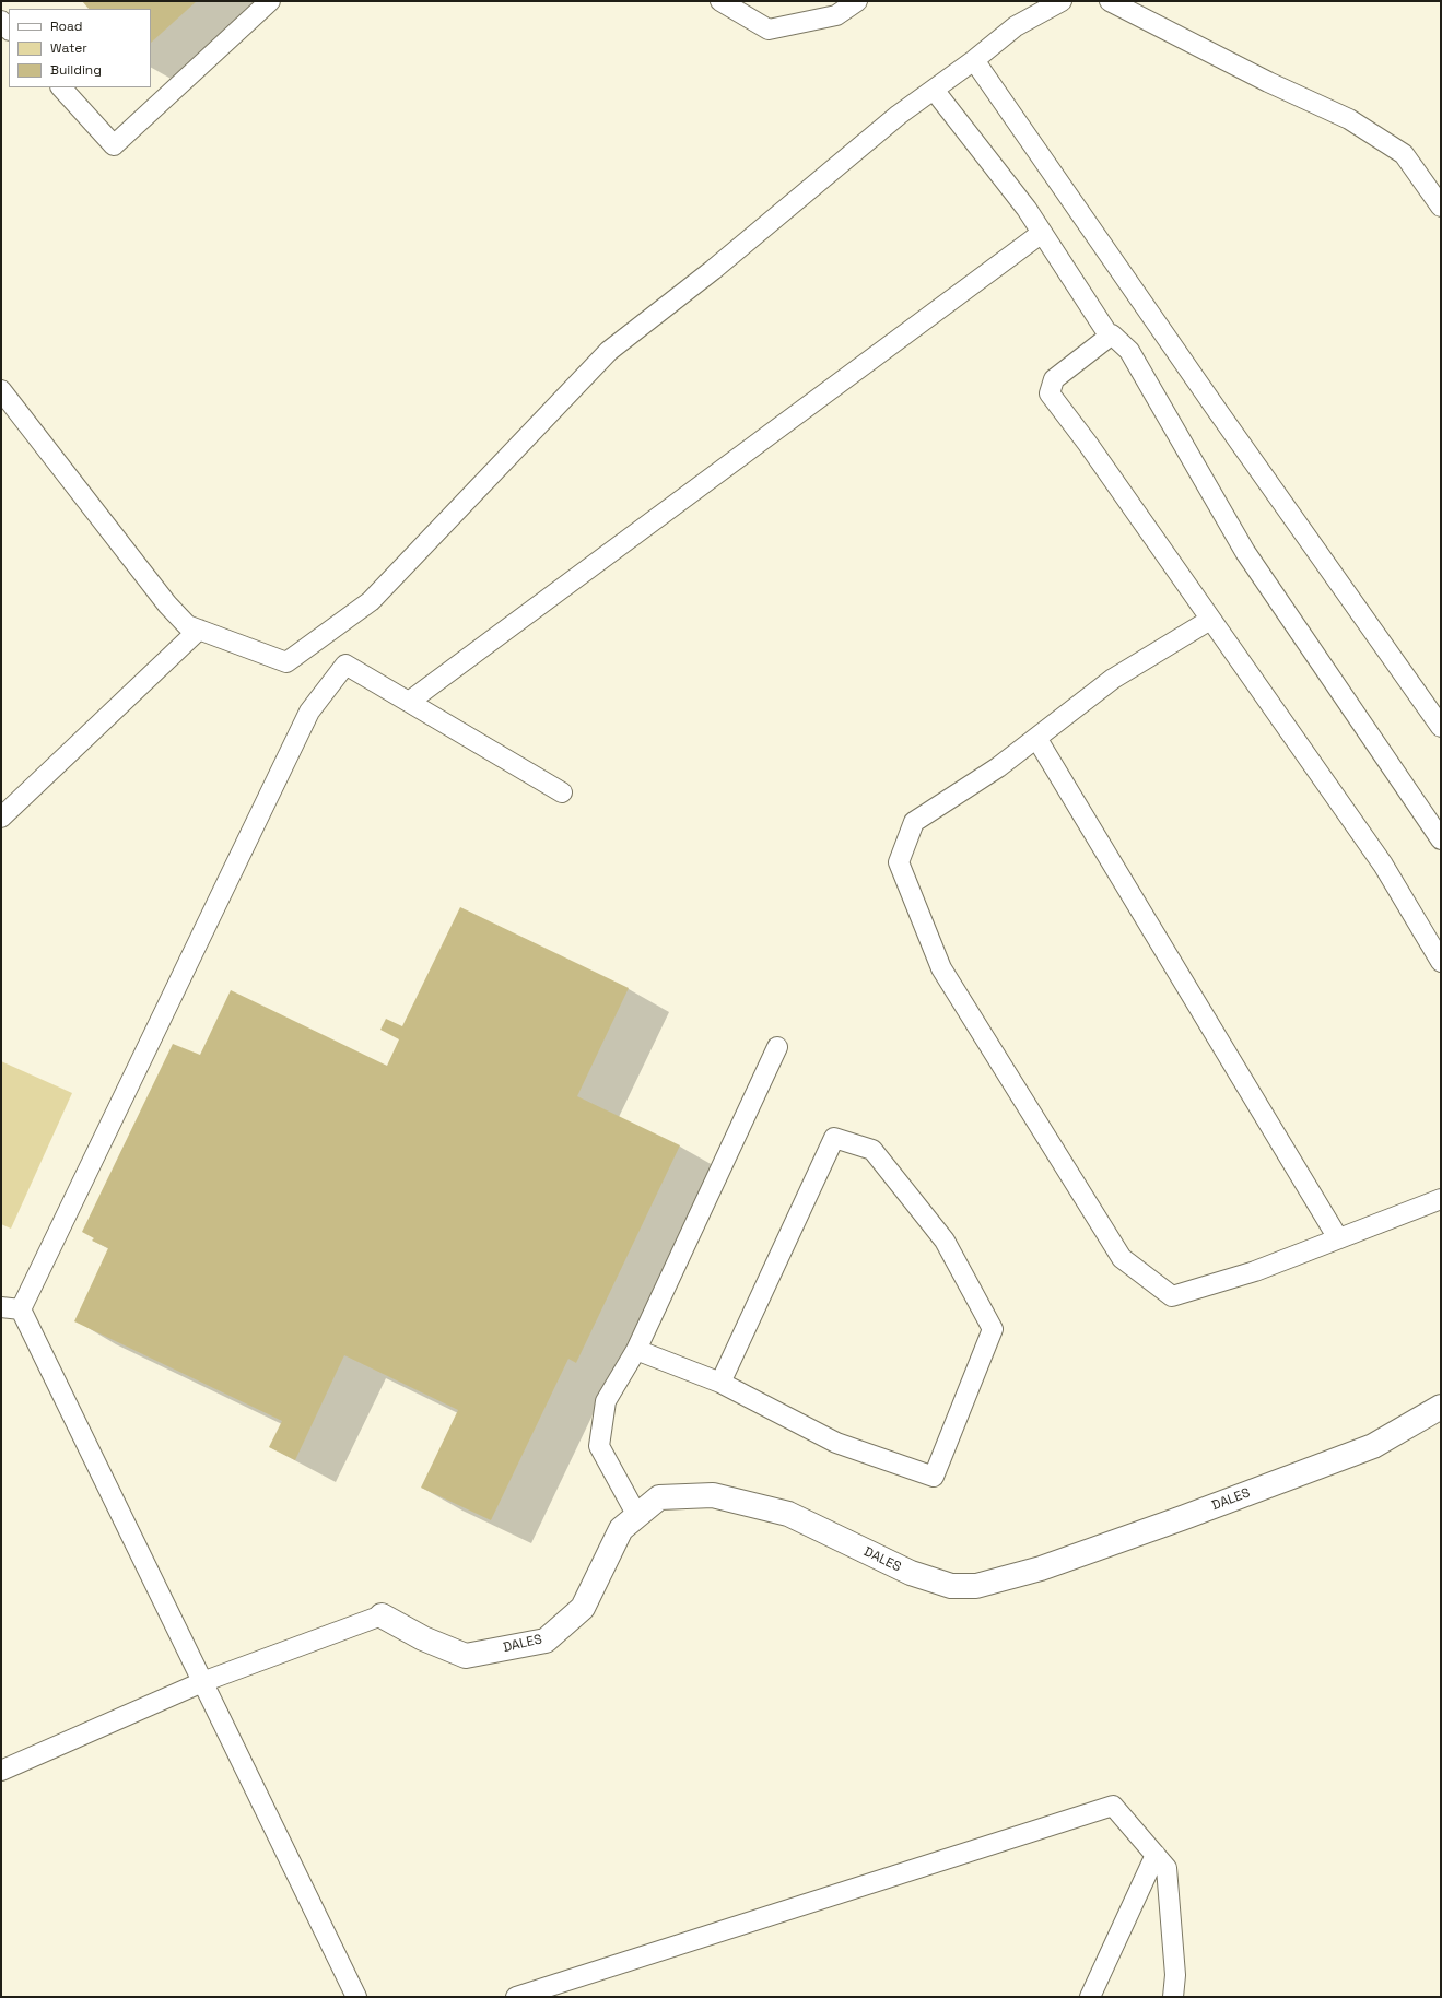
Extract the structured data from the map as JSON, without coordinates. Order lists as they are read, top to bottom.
{
  "streets": {
    "street": ["DALES"]
  },
  "legend": ["Road", "Water", "Building"]
}
